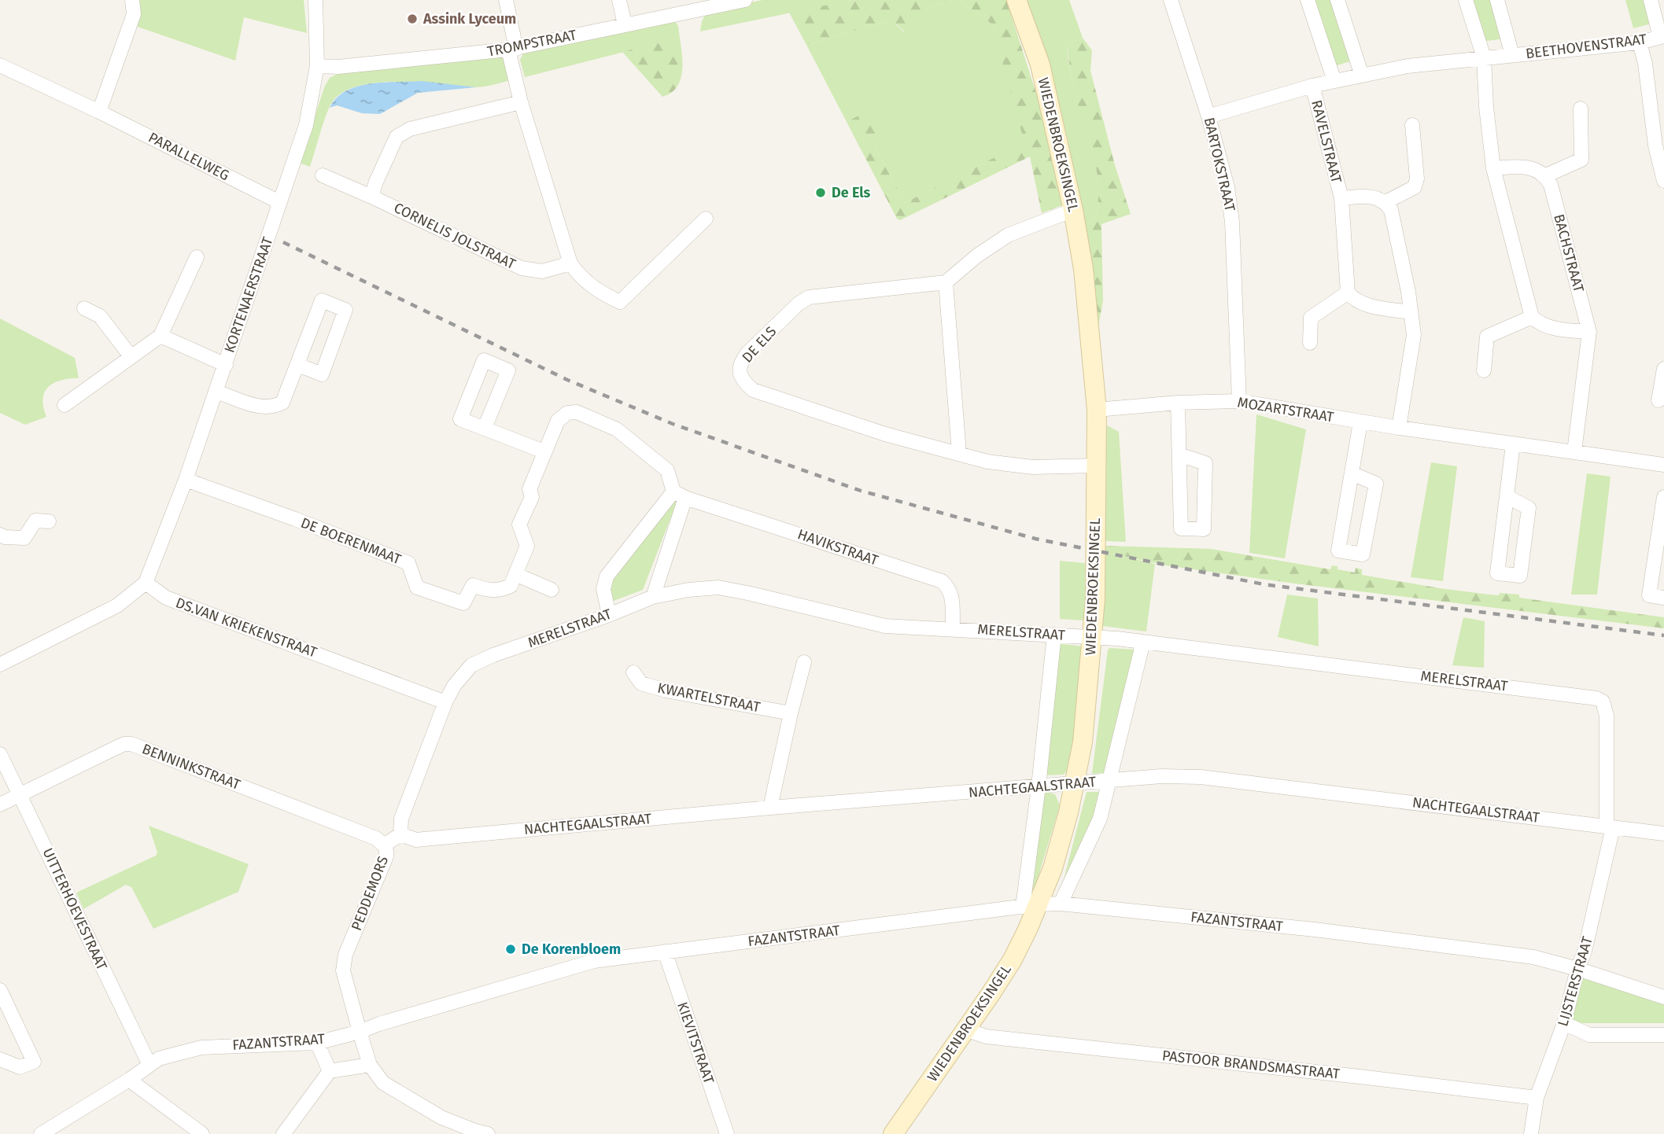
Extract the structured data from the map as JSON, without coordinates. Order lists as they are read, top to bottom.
{
  "streets": {
    "street": [
      "TROMPSTRAAT",
      "BEETHOVENSTRAAT",
      "RAVELSTRAAT",
      "WIEDENBROEKSINGEL",
      "PARALLELWEG",
      "BARTOKSTRAAT",
      "CORNELIS JOLSTRAAT",
      "BACHSTRAAT",
      "KORTENAERSTRAAT",
      "DE ELS",
      "MOZARTSTRAAT",
      "DE BOERENMAAT",
      "HAVIKSTRAAT",
      "DS.VAN KRIEKENSTRAAT",
      "MERELSTRAAT",
      "KWARTELSTRAAT",
      "BENNINKSTRAAT",
      "NACHTEGAALSTRAAT",
      "PEDDEMORS",
      "UITTERHOEVESTRAAT",
      "FAZANTSTRAAT",
      "LIJSTERSTRAAT",
      "KIEVITSTRAAT",
      "PASTOOR BRANDSMASTRAAT"
    ]
  },
  "crossings": [
    ["TROMPSTRAAT", "KORTENAERSTRAAT"],
    ["BEETHOVENSTRAAT", "RAVELSTRAAT"],
    ["BEETHOVENSTRAAT", "BARTOKSTRAAT"],
    ["WIEDENBROEKSINGEL", "DE ELS"],
    ["WIEDENBROEKSINGEL", "MOZARTSTRAAT"],
    ["WIEDENBROEKSINGEL", "MERELSTRAAT"],
    ["WIEDENBROEKSINGEL", "NACHTEGAALSTRAAT"],
    ["WIEDENBROEKSINGEL", "FAZANTSTRAAT"],
    ["WIEDENBROEKSINGEL", "PASTOOR BRANDSMASTRAAT"],
    ["PARALLELWEG", "KORTENAERSTRAAT"],
    ["BARTOKSTRAAT", "MOZARTSTRAAT"],
    ["BACHSTRAAT", "MOZARTSTRAAT"],
    ["KORTENAERSTRAAT", "DE BOERENMAAT"],
    ["KORTENAERSTRAAT", "DS.VAN KRIEKENSTRAAT"],
    ["DE BOERENMAAT", "HAVIKSTRAAT"],
    ["HAVIKSTRAAT", "MERELSTRAAT"],
    ["DS.VAN KRIEKENSTRAAT", "MERELSTRAAT"],
    ["MERELSTRAAT", "NACHTEGAALSTRAAT"],
    ["MERELSTRAAT", "LIJSTERSTRAAT"],
    ["BENNINKSTRAAT", "PEDDEMORS"],
    ["BENNINKSTRAAT", "UITTERHOEVESTRAAT"],
    ["NACHTEGAALSTRAAT", "PEDDEMORS"],
    ["NACHTEGAALSTRAAT", "LIJSTERSTRAAT"],
    ["PEDDEMORS", "FAZANTSTRAAT"],
    ["UITTERHOEVESTRAAT", "FAZANTSTRAAT"],
    ["FAZANTSTRAAT", "LIJSTERSTRAAT"],
    ["FAZANTSTRAAT", "KIEVITSTRAAT"],
    ["LIJSTERSTRAAT", "PASTOOR BRANDSMASTRAAT"]
  ],
  "places": ["Assink Lyceum", "De Els", "De Korenbloem"]
}
